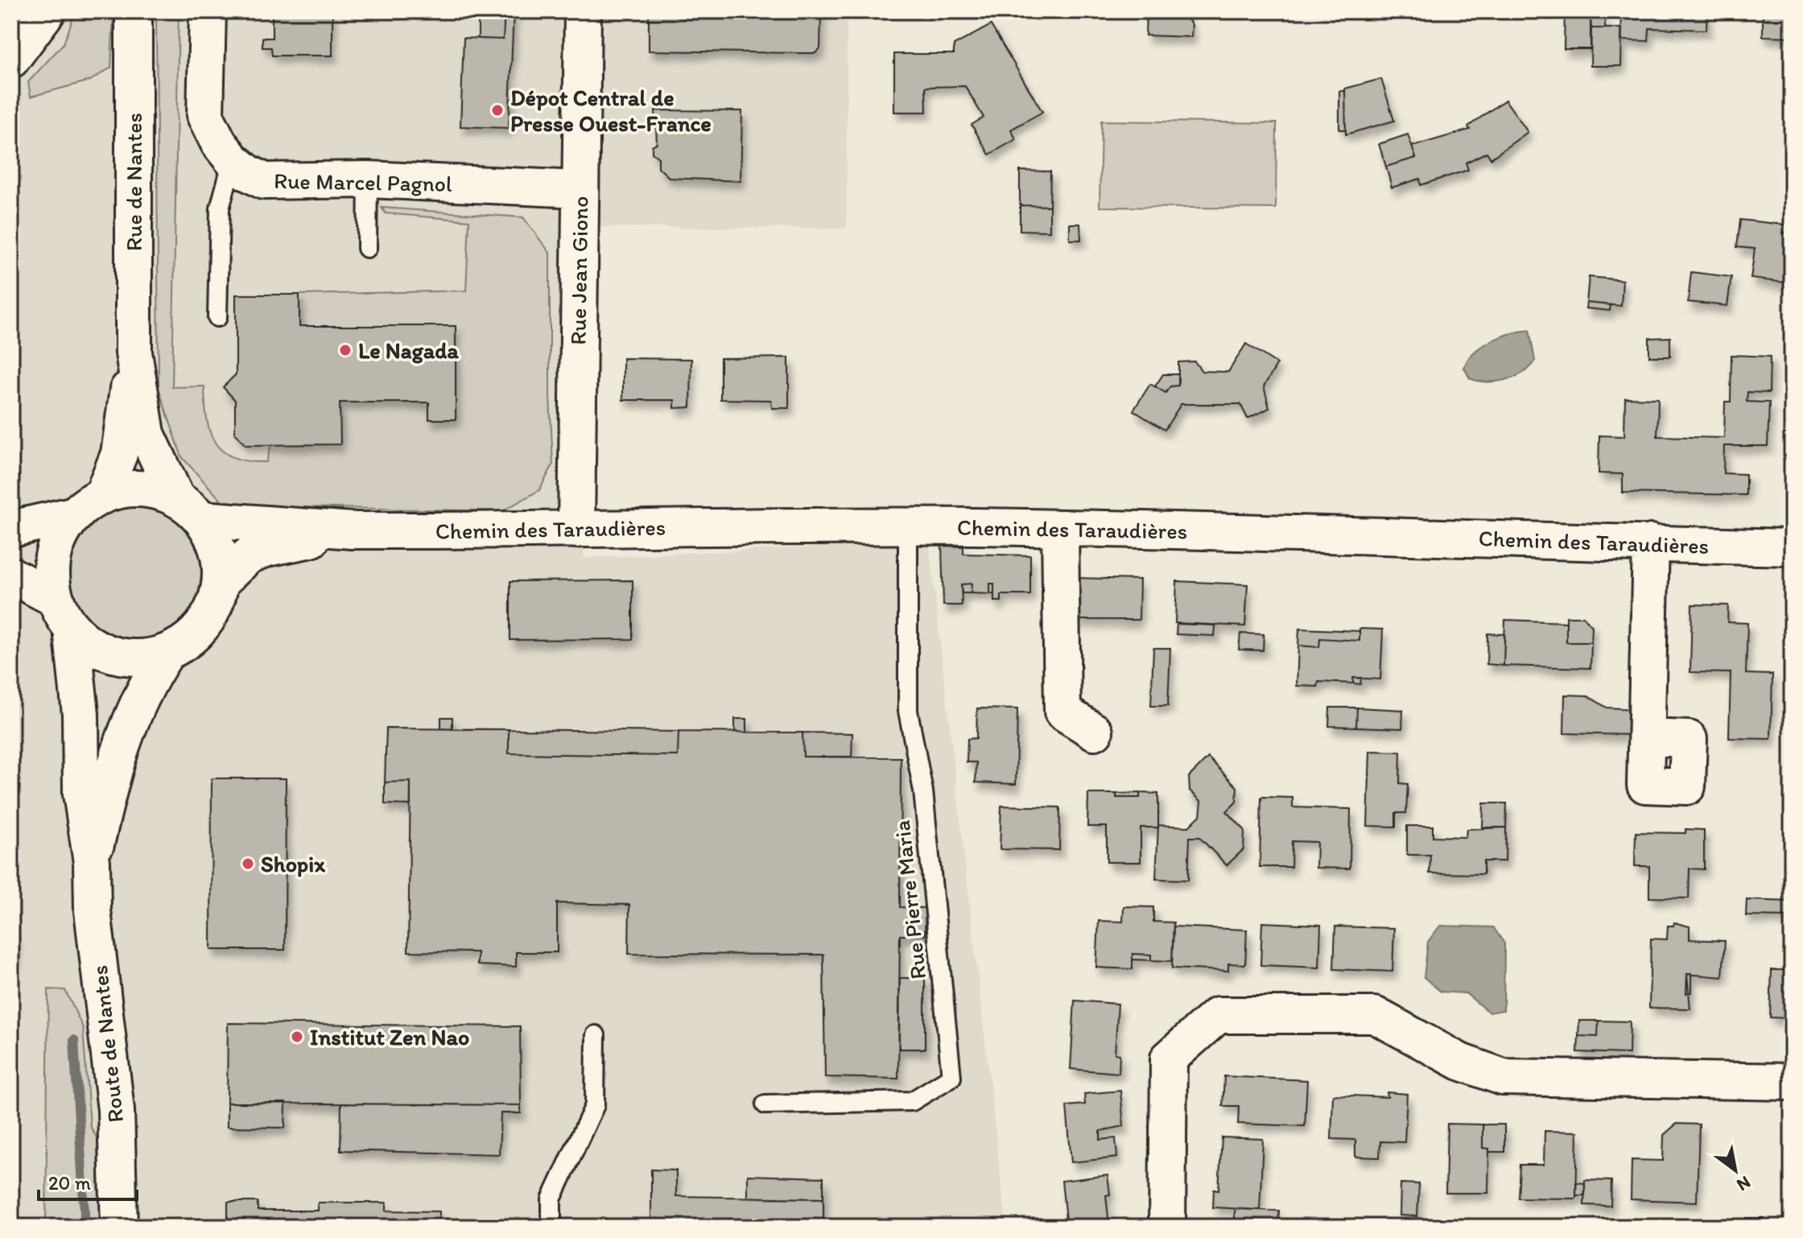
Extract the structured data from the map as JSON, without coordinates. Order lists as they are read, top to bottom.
{
  "streets": {
    "street": [
      "Rue de Nantes",
      "Rue Marcel Pagnol",
      "Rue Jean Giono",
      "Chemin des Taraudières",
      "Route de Nantes"
    ],
    "lane": ["Rue Pierre Maria"]
  },
  "crossings": [
    ["Rue Marcel Pagnol", "Rue Jean Giono"],
    ["Rue Jean Giono", "Chemin des Taraudières"],
    ["Chemin des Taraudières", "Rue Pierre Maria"]
  ],
  "places": [
    "Dépot Central de Presse Ouest-France",
    "Le Nagada",
    "Shopix",
    "Institut Zen Nao"
  ],
  "scale_bar": "20 m",
  "north": "bottom right"
}
